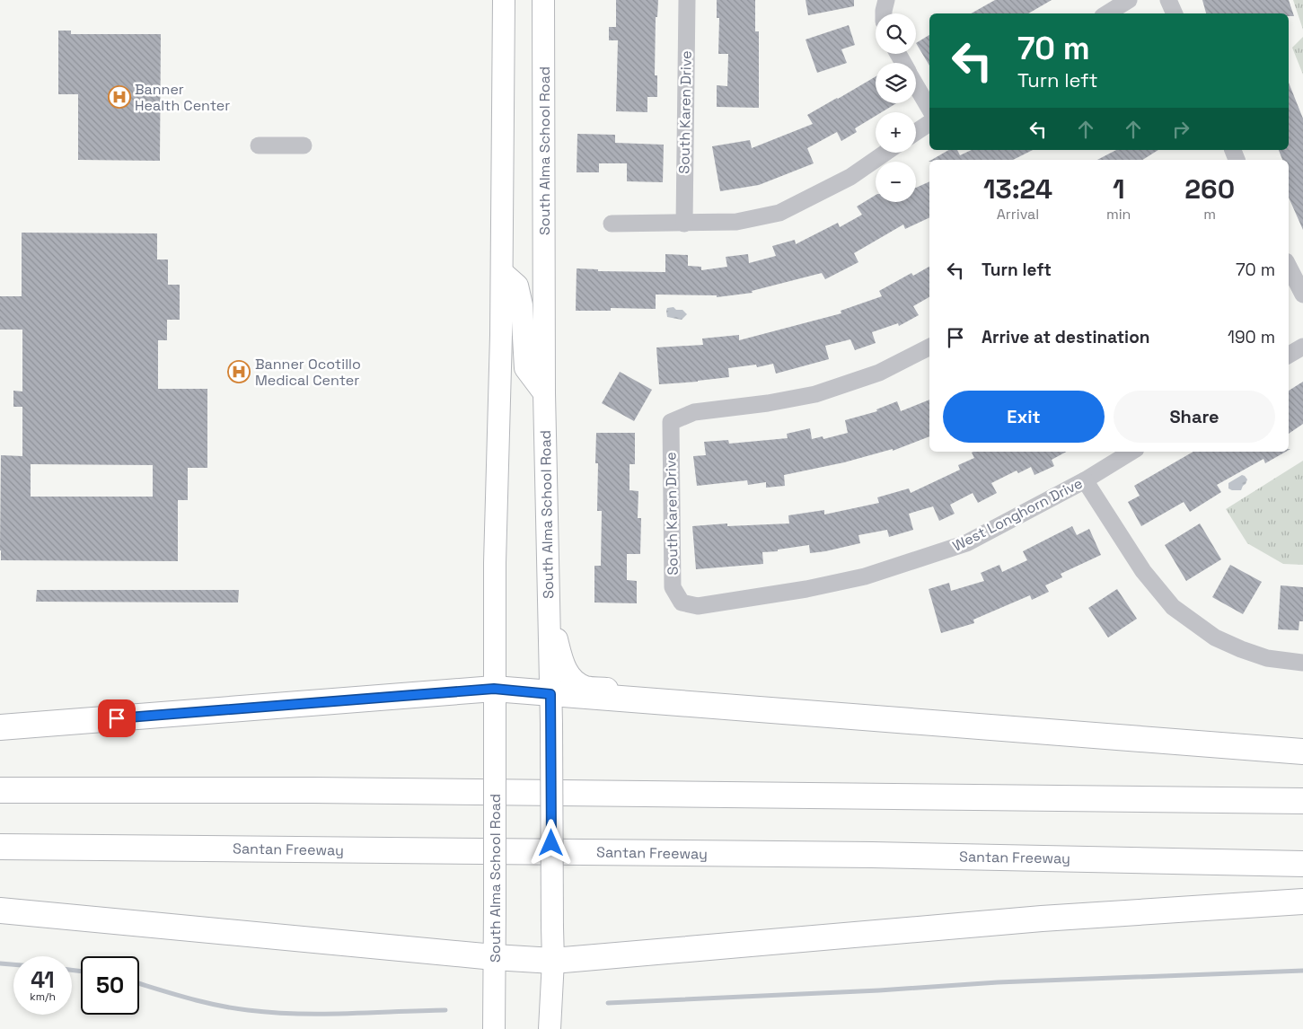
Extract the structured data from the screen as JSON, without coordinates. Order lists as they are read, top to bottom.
{
  "streets": {
    "highway": ["Santan Freeway"],
    "main road": ["South Alma School Road"],
    "street": ["South Karen Drive", "West Longhorn Drive"]
  },
  "crossings": [
    ["South Karen Drive", "West Longhorn Drive"]
  ],
  "places": {
    "hospital": ["Banner Health Center", "Banner Ocotillo Medical Center"]
  },
  "page": {
    "map_buttons": ["+", "−"],
    "turn": ["70 m", "Turn left"],
    "eta": [
      "13:24",
      "Arrival",
      "1",
      "min",
      "260",
      "m"
    ],
    "list": [
      {
        "name": "Turn left",
        "value": "70 m"
      },
      {
        "name": "Arrive at destination",
        "value": "190 m"
      }
    ],
    "buttons": ["Exit", "Share"],
    "speed": "41 km/h",
    "limit": "50"
  }
}
